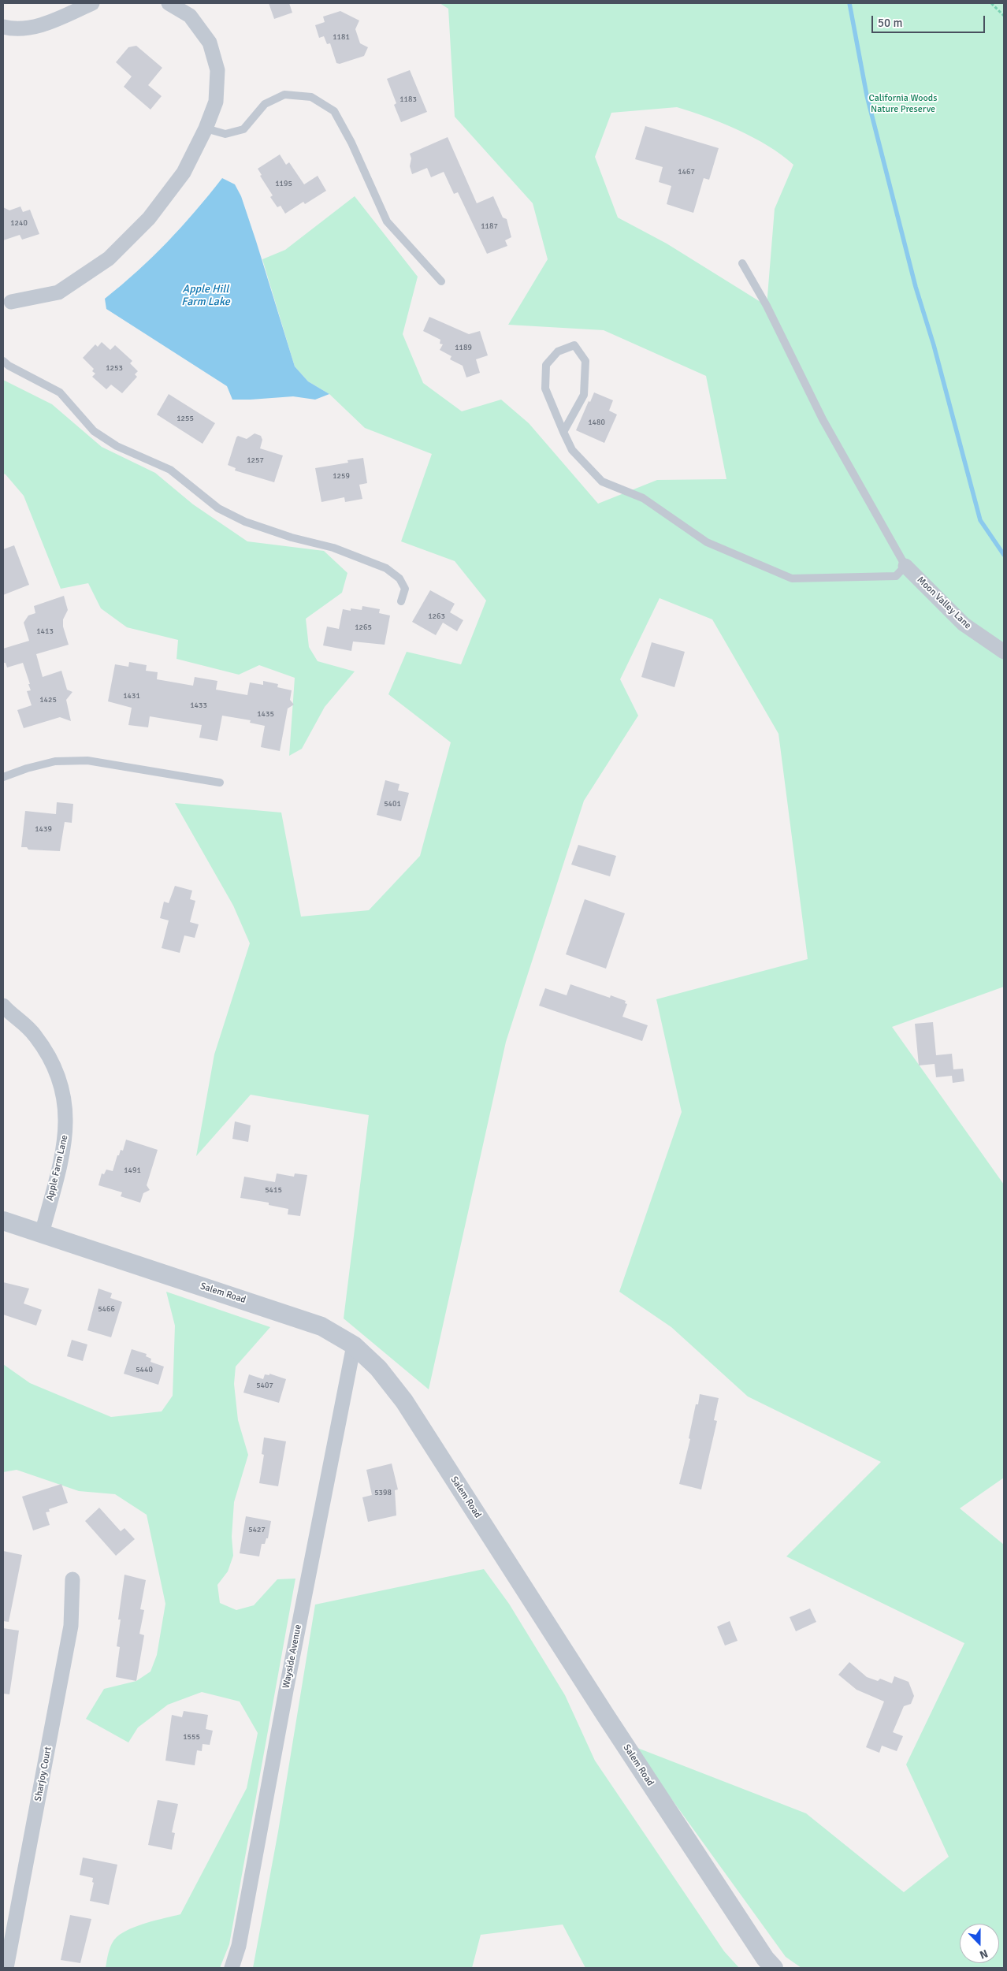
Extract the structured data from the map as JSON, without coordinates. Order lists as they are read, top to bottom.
{
  "streets": {
    "street": [
      "Moon Valley Lane",
      "Apple Farm Lane",
      "Salem Road",
      "Wayside Avenue",
      "Sharjoy Court"
    ]
  },
  "crossings": [
    ["Apple Farm Lane", "Salem Road"],
    ["Salem Road", "Wayside Avenue"]
  ],
  "water": ["Apple Hill Farm Lake"],
  "parks": ["California Woods Nature Preserve"],
  "house_numbers": [
    "1181",
    "1183",
    "1467",
    "1195",
    "1240",
    "1187",
    "1189",
    "1253",
    "1255",
    "1480",
    "1257",
    "1259",
    "1263",
    "1265",
    "1413",
    "1431",
    "1425",
    "1433",
    "1435",
    "5401",
    "1439",
    "1491",
    "5415",
    "5466",
    "5440",
    "5407",
    "5398",
    "5427",
    "1555"
  ],
  "scale_bar": "50 m",
  "north": "bottom"
}
